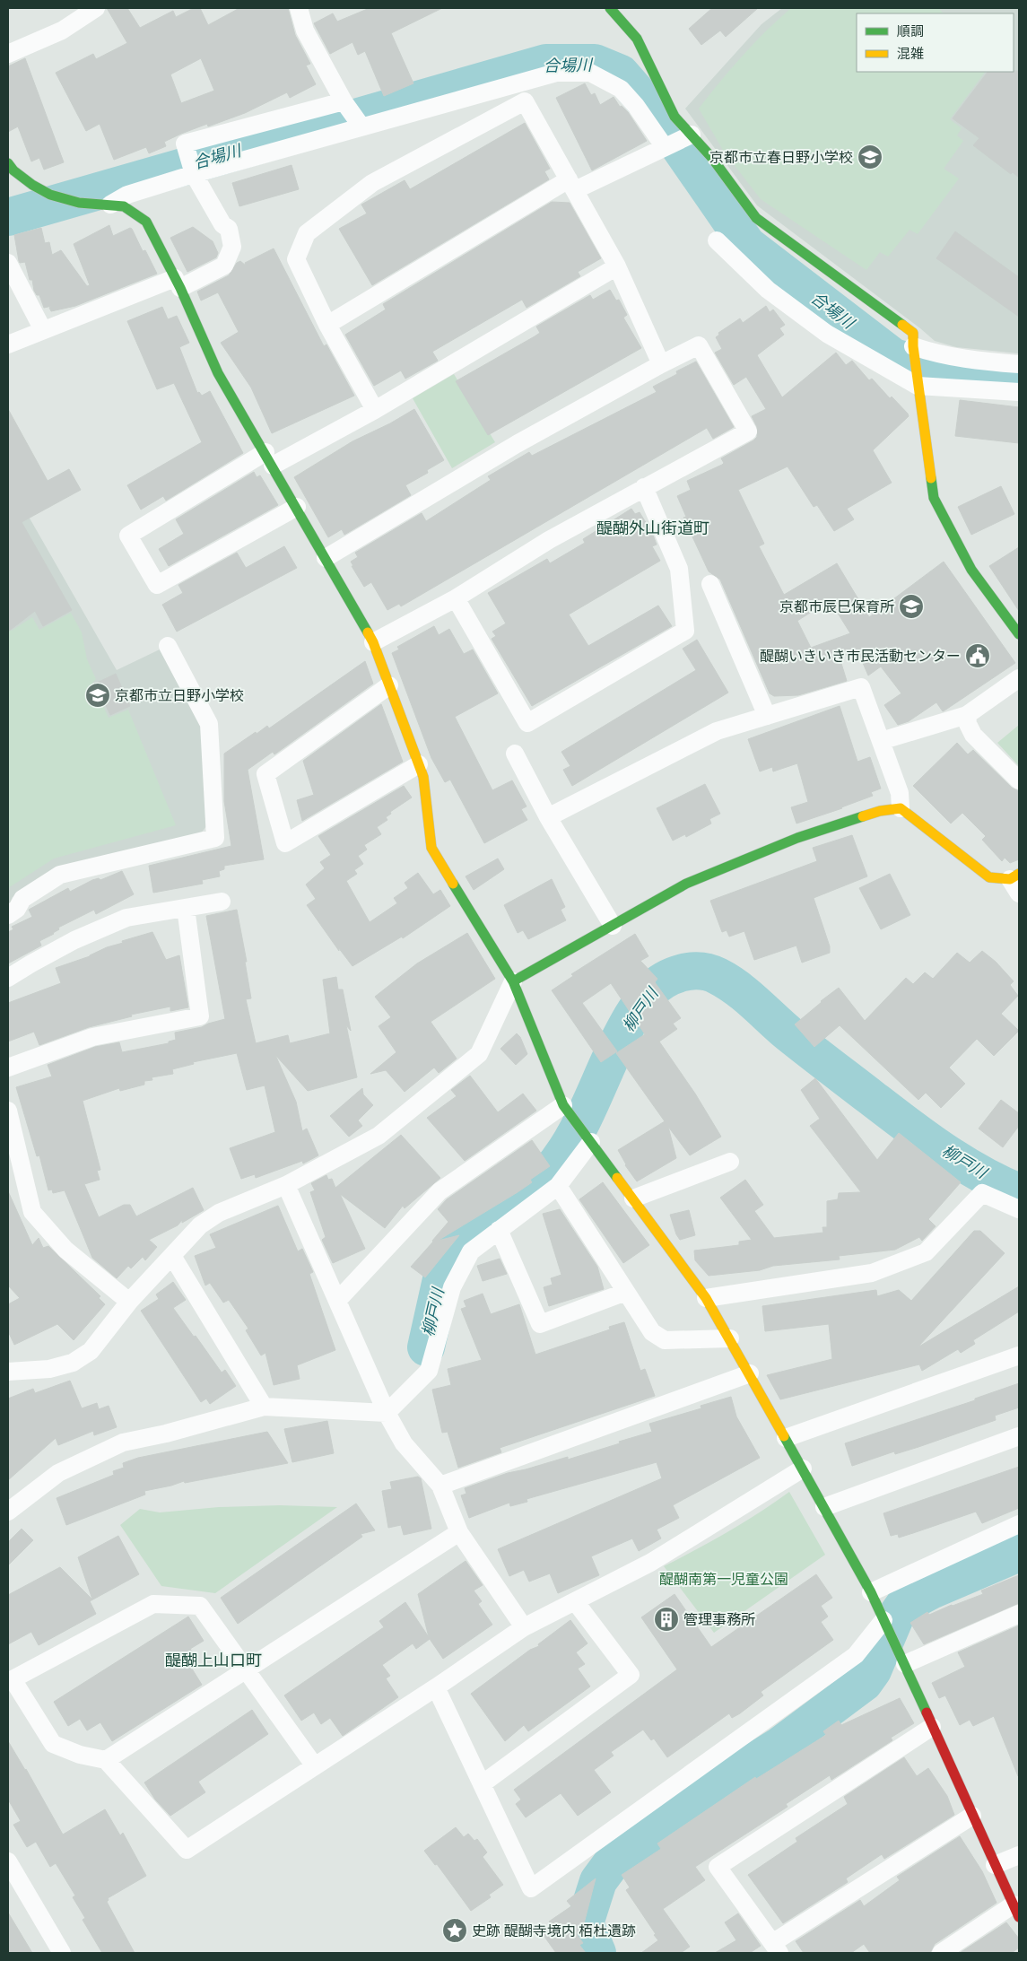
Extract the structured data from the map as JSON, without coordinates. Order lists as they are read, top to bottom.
{
  "districts": ["醍醐外山街道町", "醍醐上山口町"],
  "water": ["合場川", "柳戸川"],
  "parks": ["醍醐南第一児童公園"],
  "places": {
    "school or university": ["京都市立春日野小学校", "京都市辰巳保育所", "京都市立日野小学校"],
    "public building": ["醍醐いきいき市民活動センター"],
    "building": ["管理事務所"],
    "place": ["史跡 醍醐寺境内 栢杜遺跡"]
  },
  "legend": ["順調", "混雑"]
}
